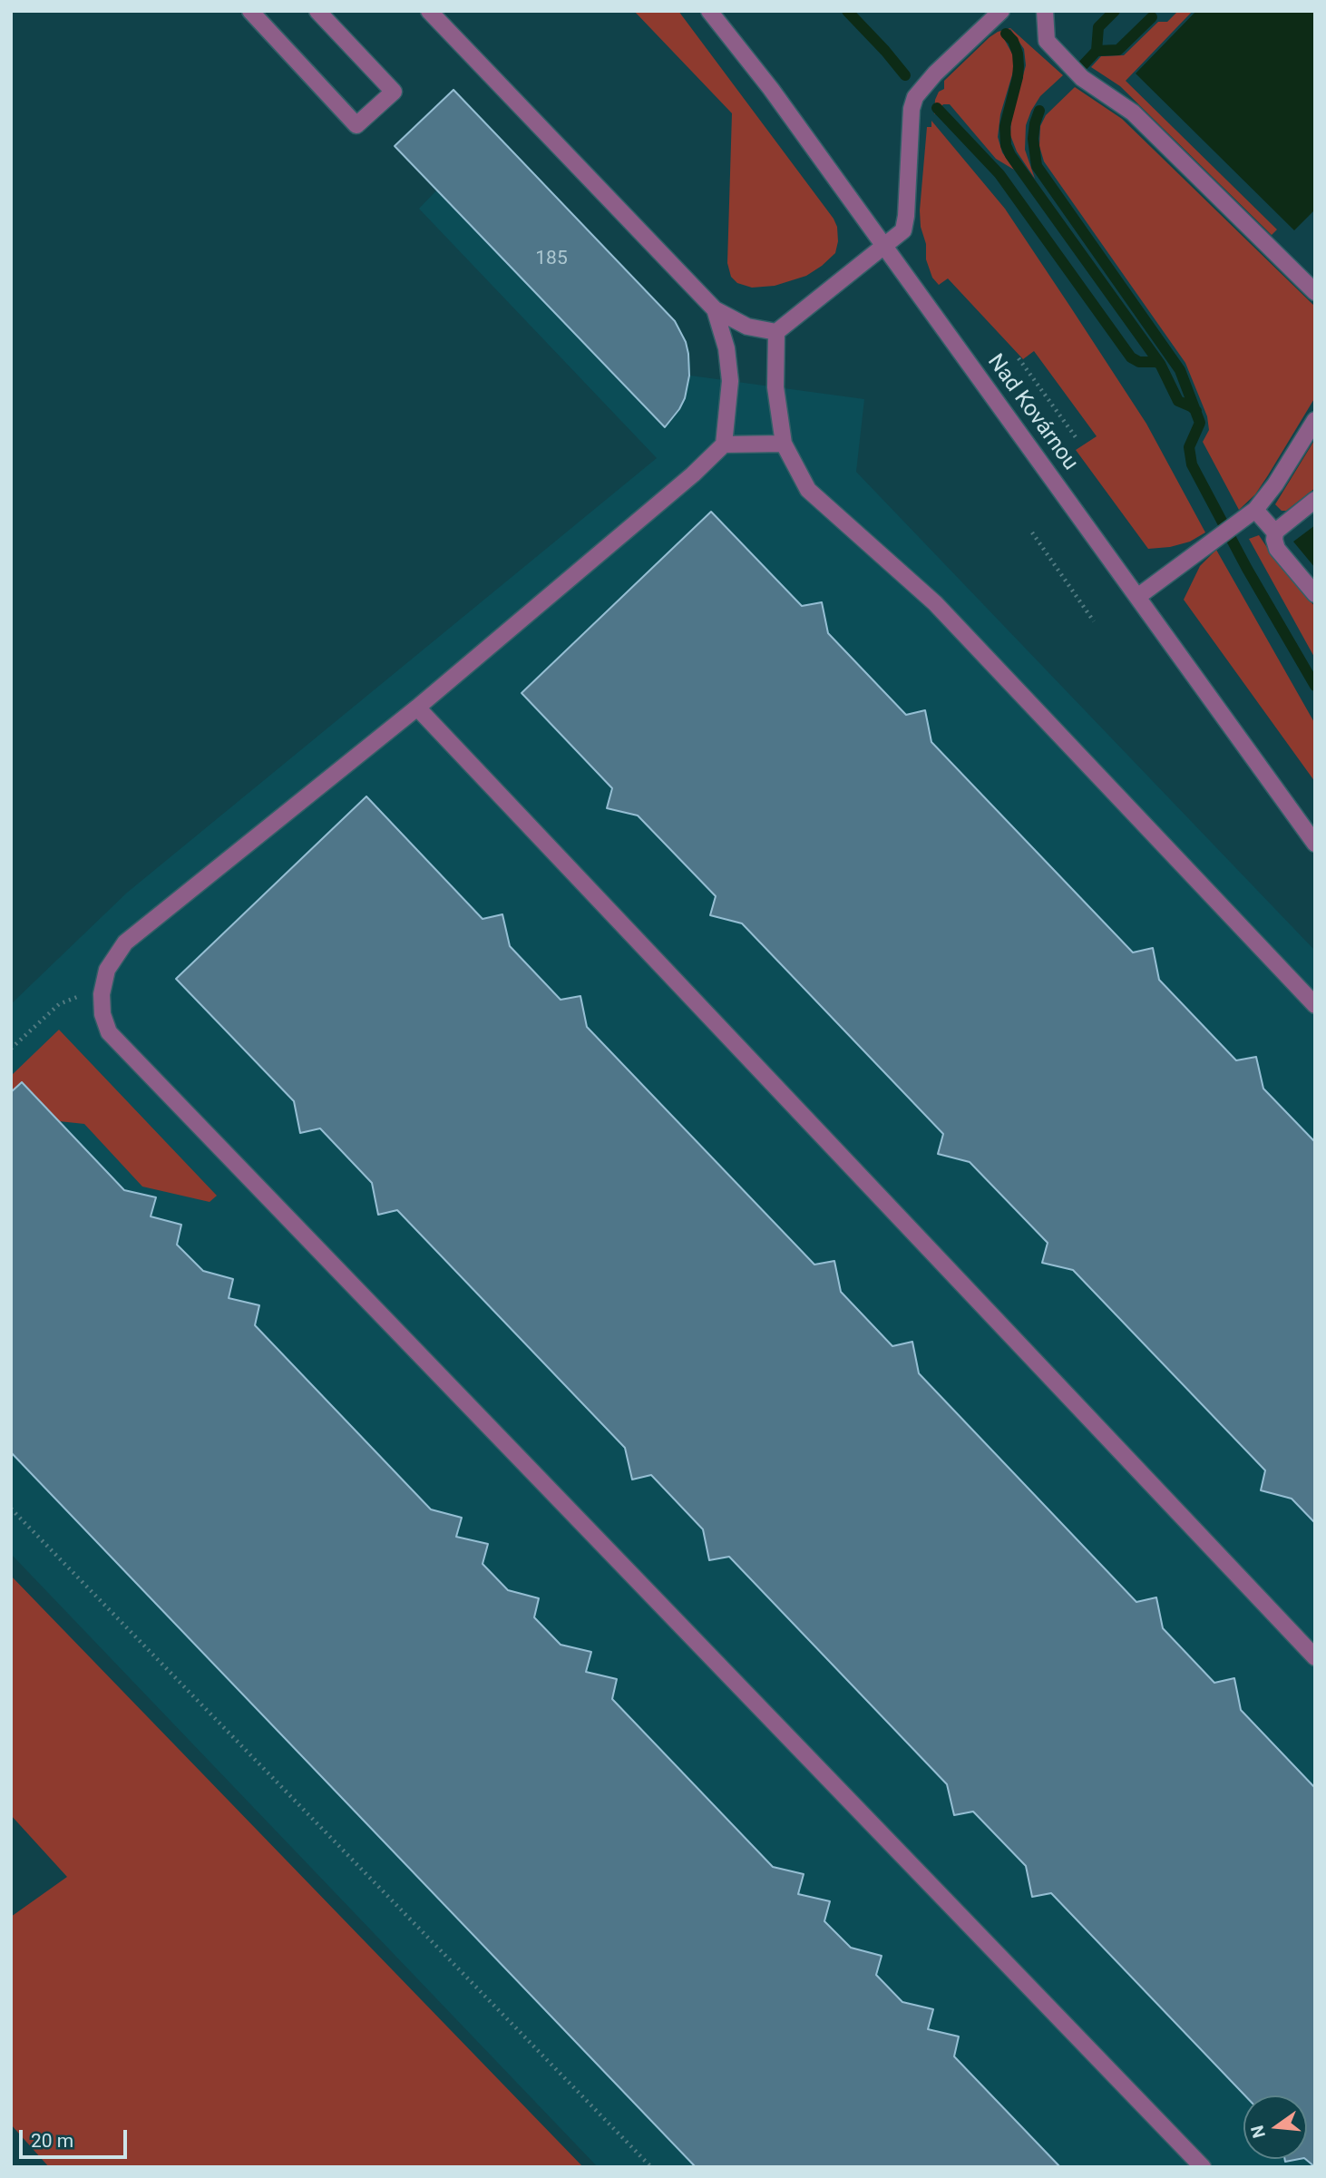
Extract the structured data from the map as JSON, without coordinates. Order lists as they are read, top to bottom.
{
  "streets": {
    "street": ["Nad Kovárnou"]
  },
  "house_numbers": ["185"],
  "scale_bar": "20 m",
  "north": "left"
}
